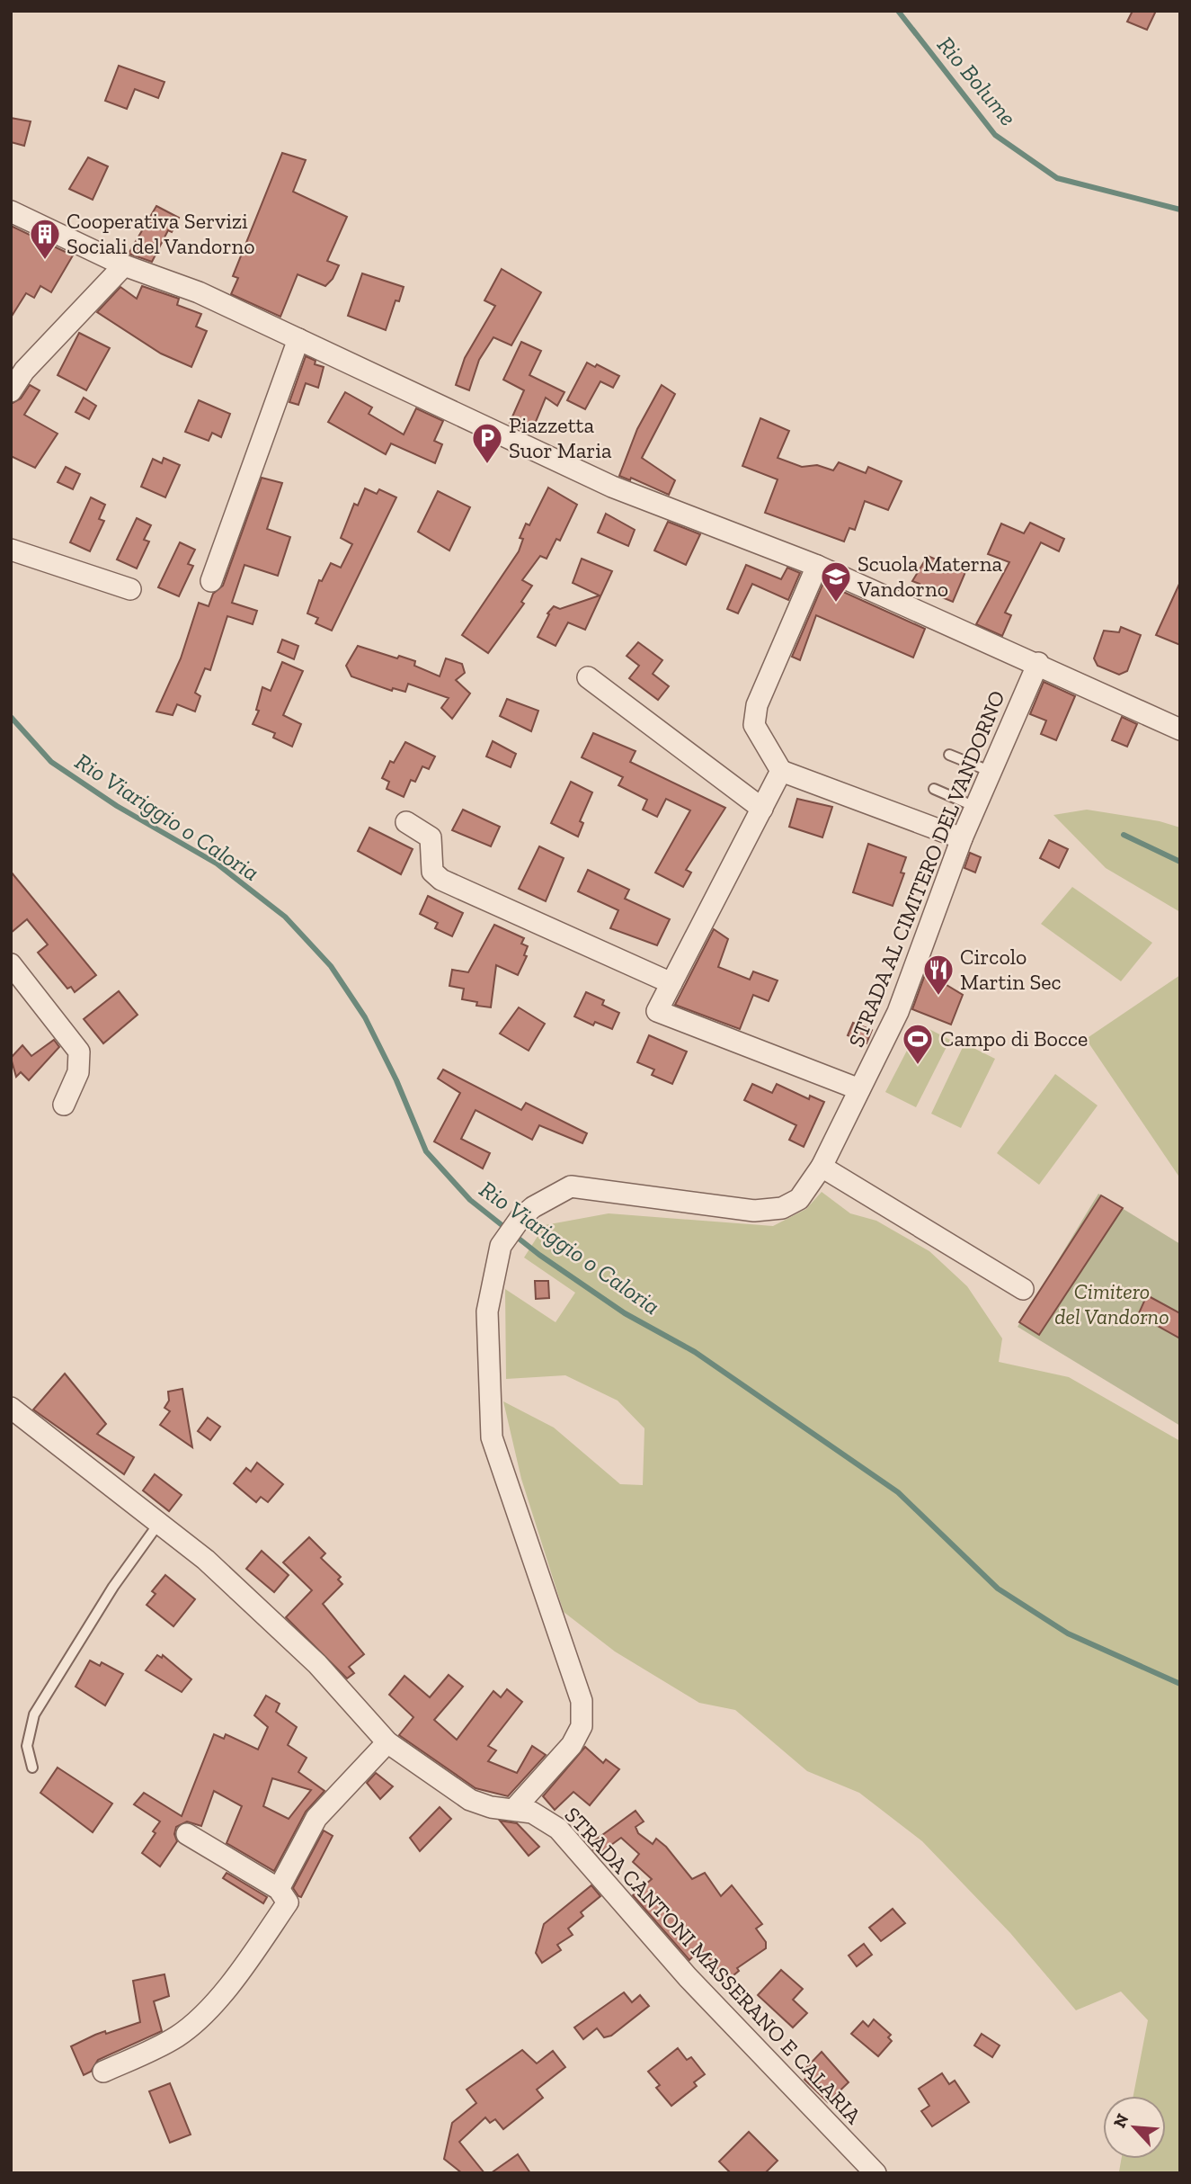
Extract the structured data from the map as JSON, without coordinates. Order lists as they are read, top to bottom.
{
  "streets": {
    "street": ["STRADA AL CIMITERO DEL VANDORNO", "STRADA CANTONI MASSERANO E CALARIA"]
  },
  "crossings": [
    ["STRADA AL CIMITERO DEL VANDORNO", "STRADA CANTONI MASSERANO E CALARIA"]
  ],
  "water": ["Rio Bolume", "Rio Viariggio o Caloria"],
  "parks": ["Cimitero del Vandorno"],
  "places": {
    "building": ["Cooperativa Servizi Sociali del Vandorno"],
    "parking": ["Piazzetta Suor Maria"],
    "school or university": ["Scuola Materna Vandorno"],
    "restaurant": ["Circolo Martin Sec"],
    "sports": ["Campo di Bocce"]
  },
  "north": "top left"
}
